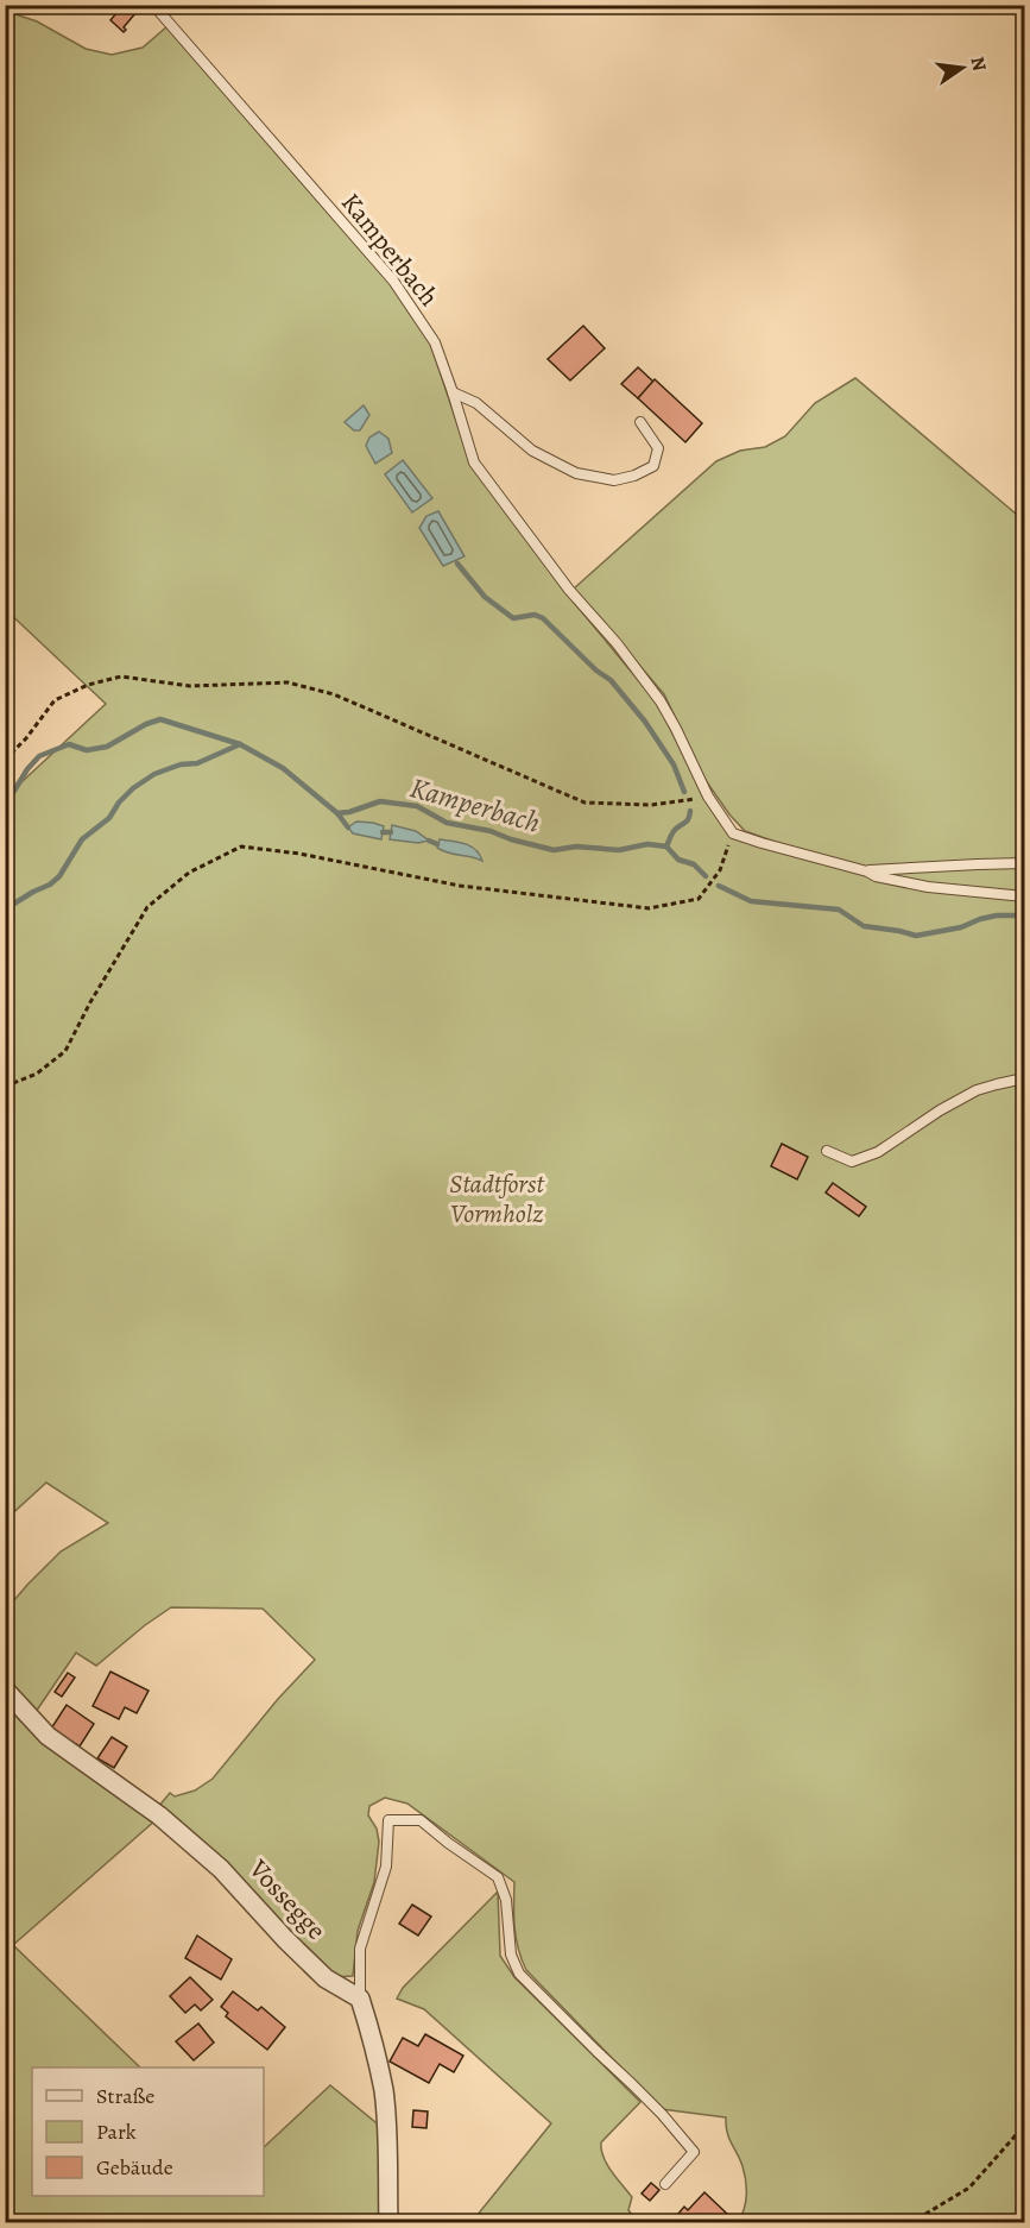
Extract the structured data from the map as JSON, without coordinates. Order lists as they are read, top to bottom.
{
  "streets": {
    "street": ["Vossegge"],
    "lane": ["Kamperbach"]
  },
  "water": ["Kamperbach"],
  "parks": ["Stadtforst Vormholz"],
  "legend": ["Straße", "Park", "Gebäude"],
  "north": "right"
}
